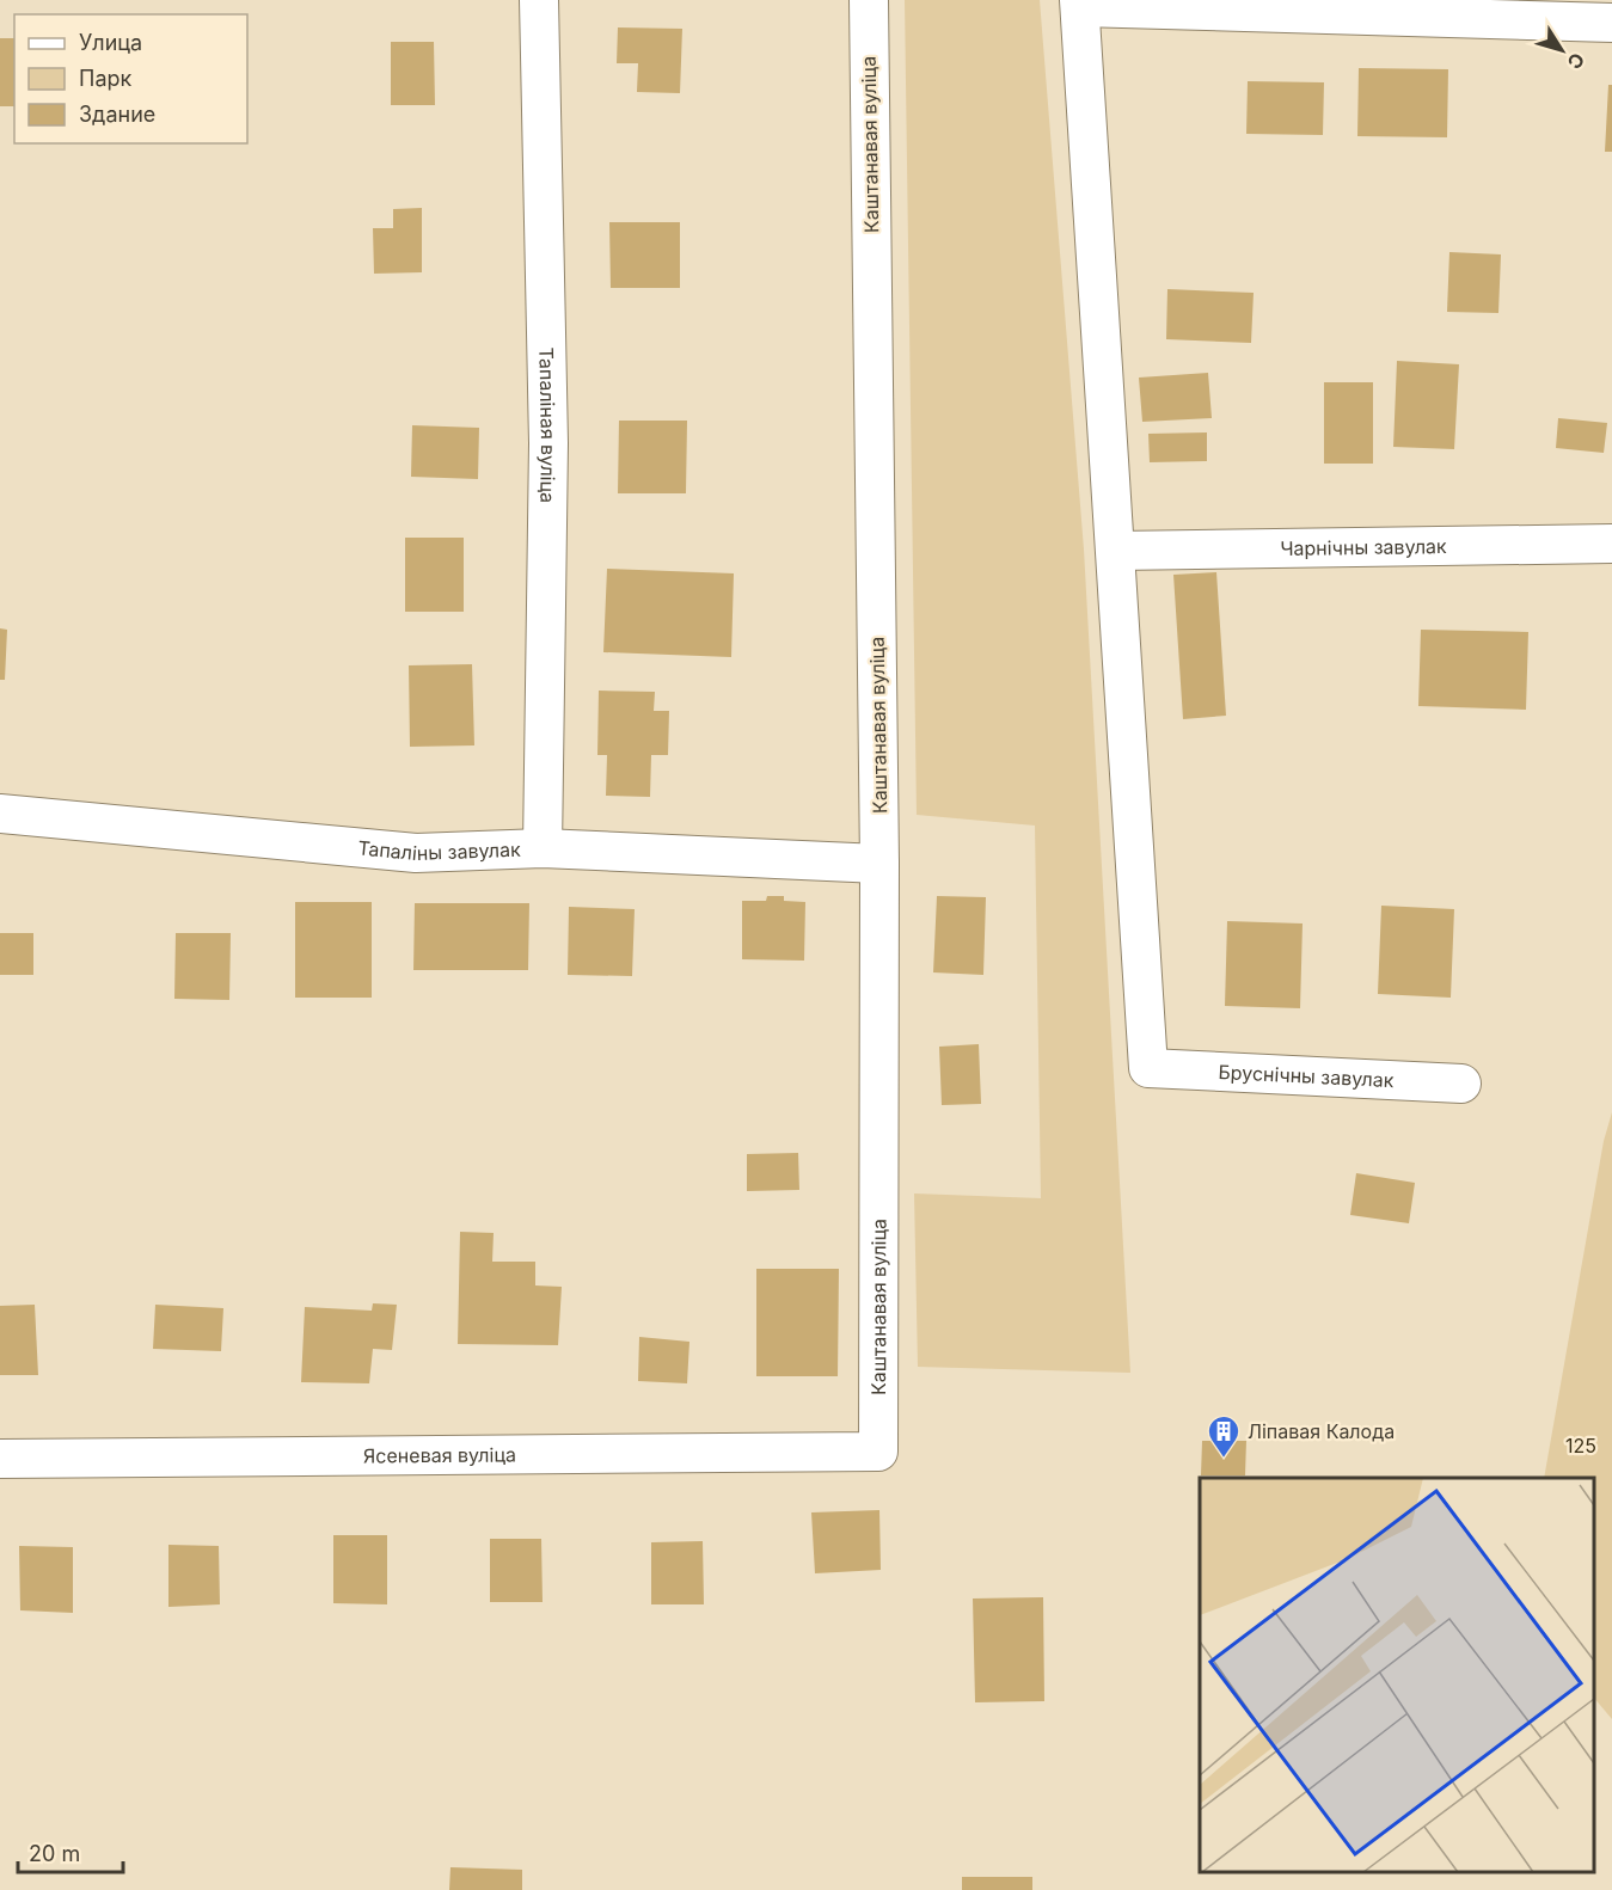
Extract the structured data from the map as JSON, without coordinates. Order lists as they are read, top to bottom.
{
  "streets": {
    "street": [
      "Каштанавая вуліца",
      "Тапаліная вуліца",
      "Чарнічны завулак",
      "Тапаліны завулак",
      "Бруснічны завулак",
      "Ясеневая вуліца"
    ]
  },
  "crossings": [
    ["Каштанавая вуліца", "Тапаліны завулак"],
    ["Каштанавая вуліца", "Ясеневая вуліца"],
    ["Тапаліная вуліца", "Тапаліны завулак"],
    ["Чарнічны завулак", "Бруснічны завулак"]
  ],
  "parks": ["125"],
  "places": {
    "building": ["Ліпавая Калода"]
  },
  "legend": ["Улица", "Парк", "Здание"],
  "scale_bar": "20 m",
  "north": "bottom right"
}
